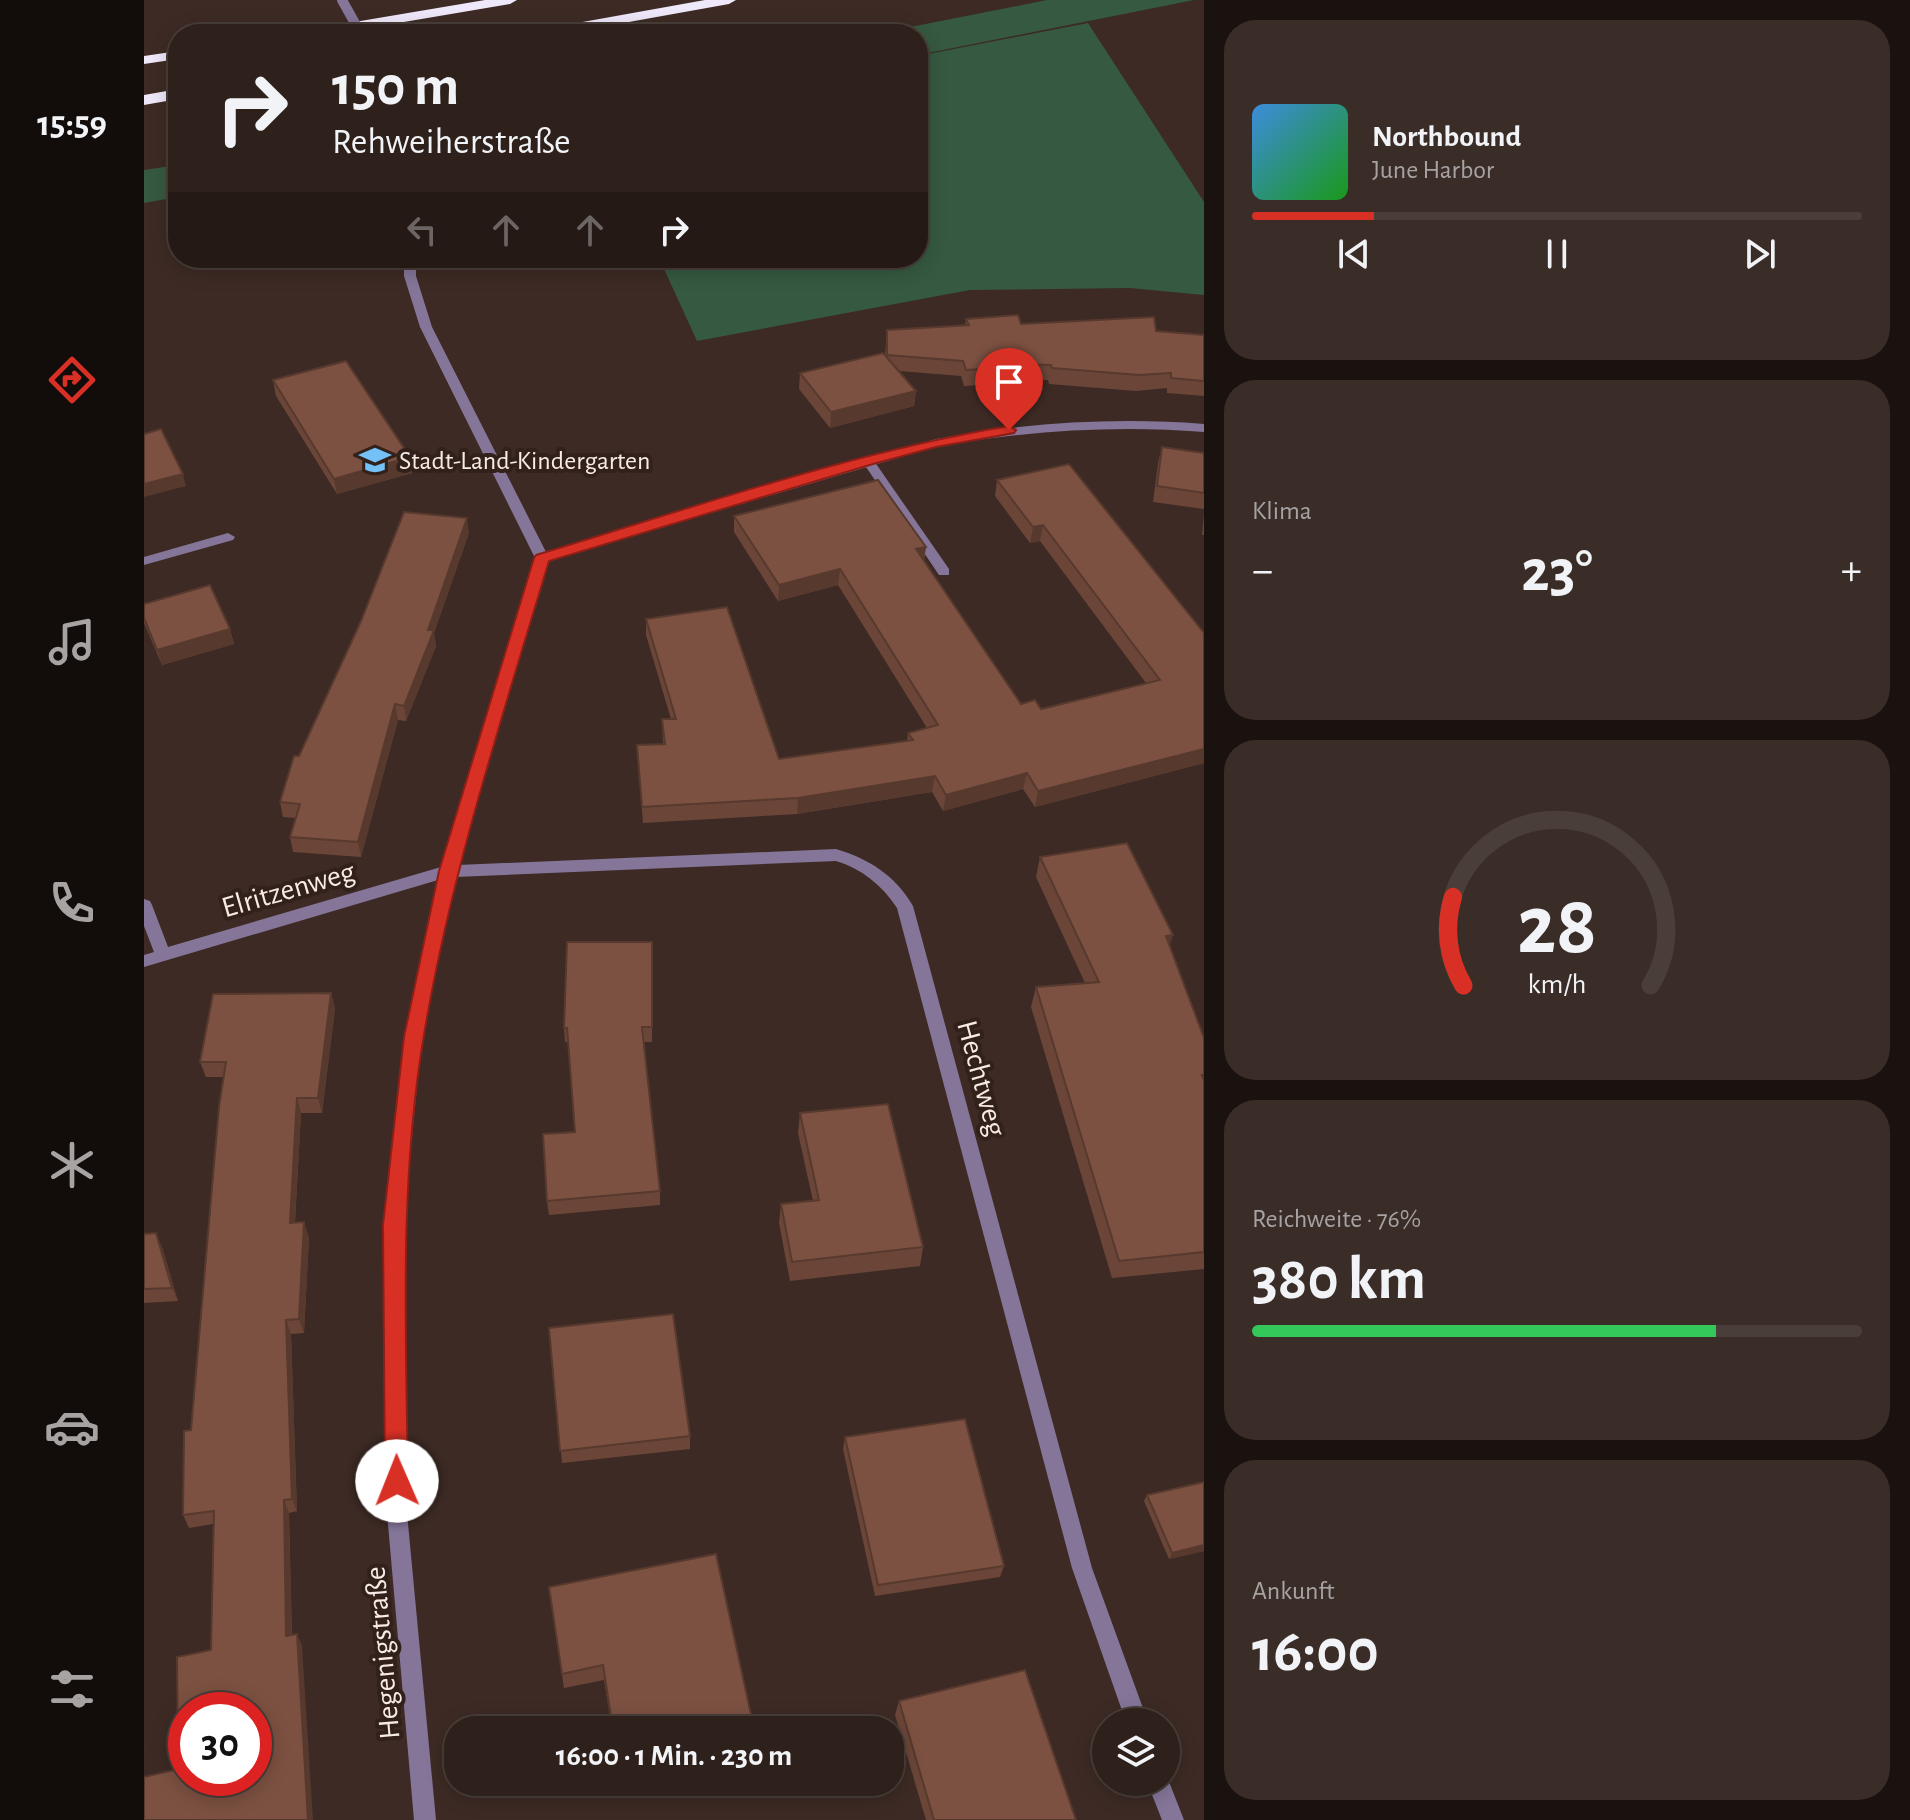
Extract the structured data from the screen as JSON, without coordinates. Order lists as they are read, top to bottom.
{
  "streets": {
    "street": ["Elritzenweg", "Hechtweg", "Hegenigstraße"]
  },
  "crossings": [
    ["Elritzenweg", "Hechtweg"],
    ["Elritzenweg", "Hegenigstraße"],
    ["Hechtweg", "Hegenigstraße"]
  ],
  "places": {
    "school or university": ["Stadt-Land-Kindergarten"]
  },
  "page": {
    "tabs": "15:59",
    "turn": ["150 m", "Rehweiherstraße"],
    "song": ["Northbound", "June Harbor"],
    "tile": [
      "Klima",
      ["Reichweite · 76%", "380 km"],
      ["Ankunft", "16:00"]
    ],
    "heat": ["−", "23°", "+"],
    "limit": "30",
    "trip": "16:00 · 1 Min. · 230 m",
    "gauge": ["28", "km/h"]
  }
}
